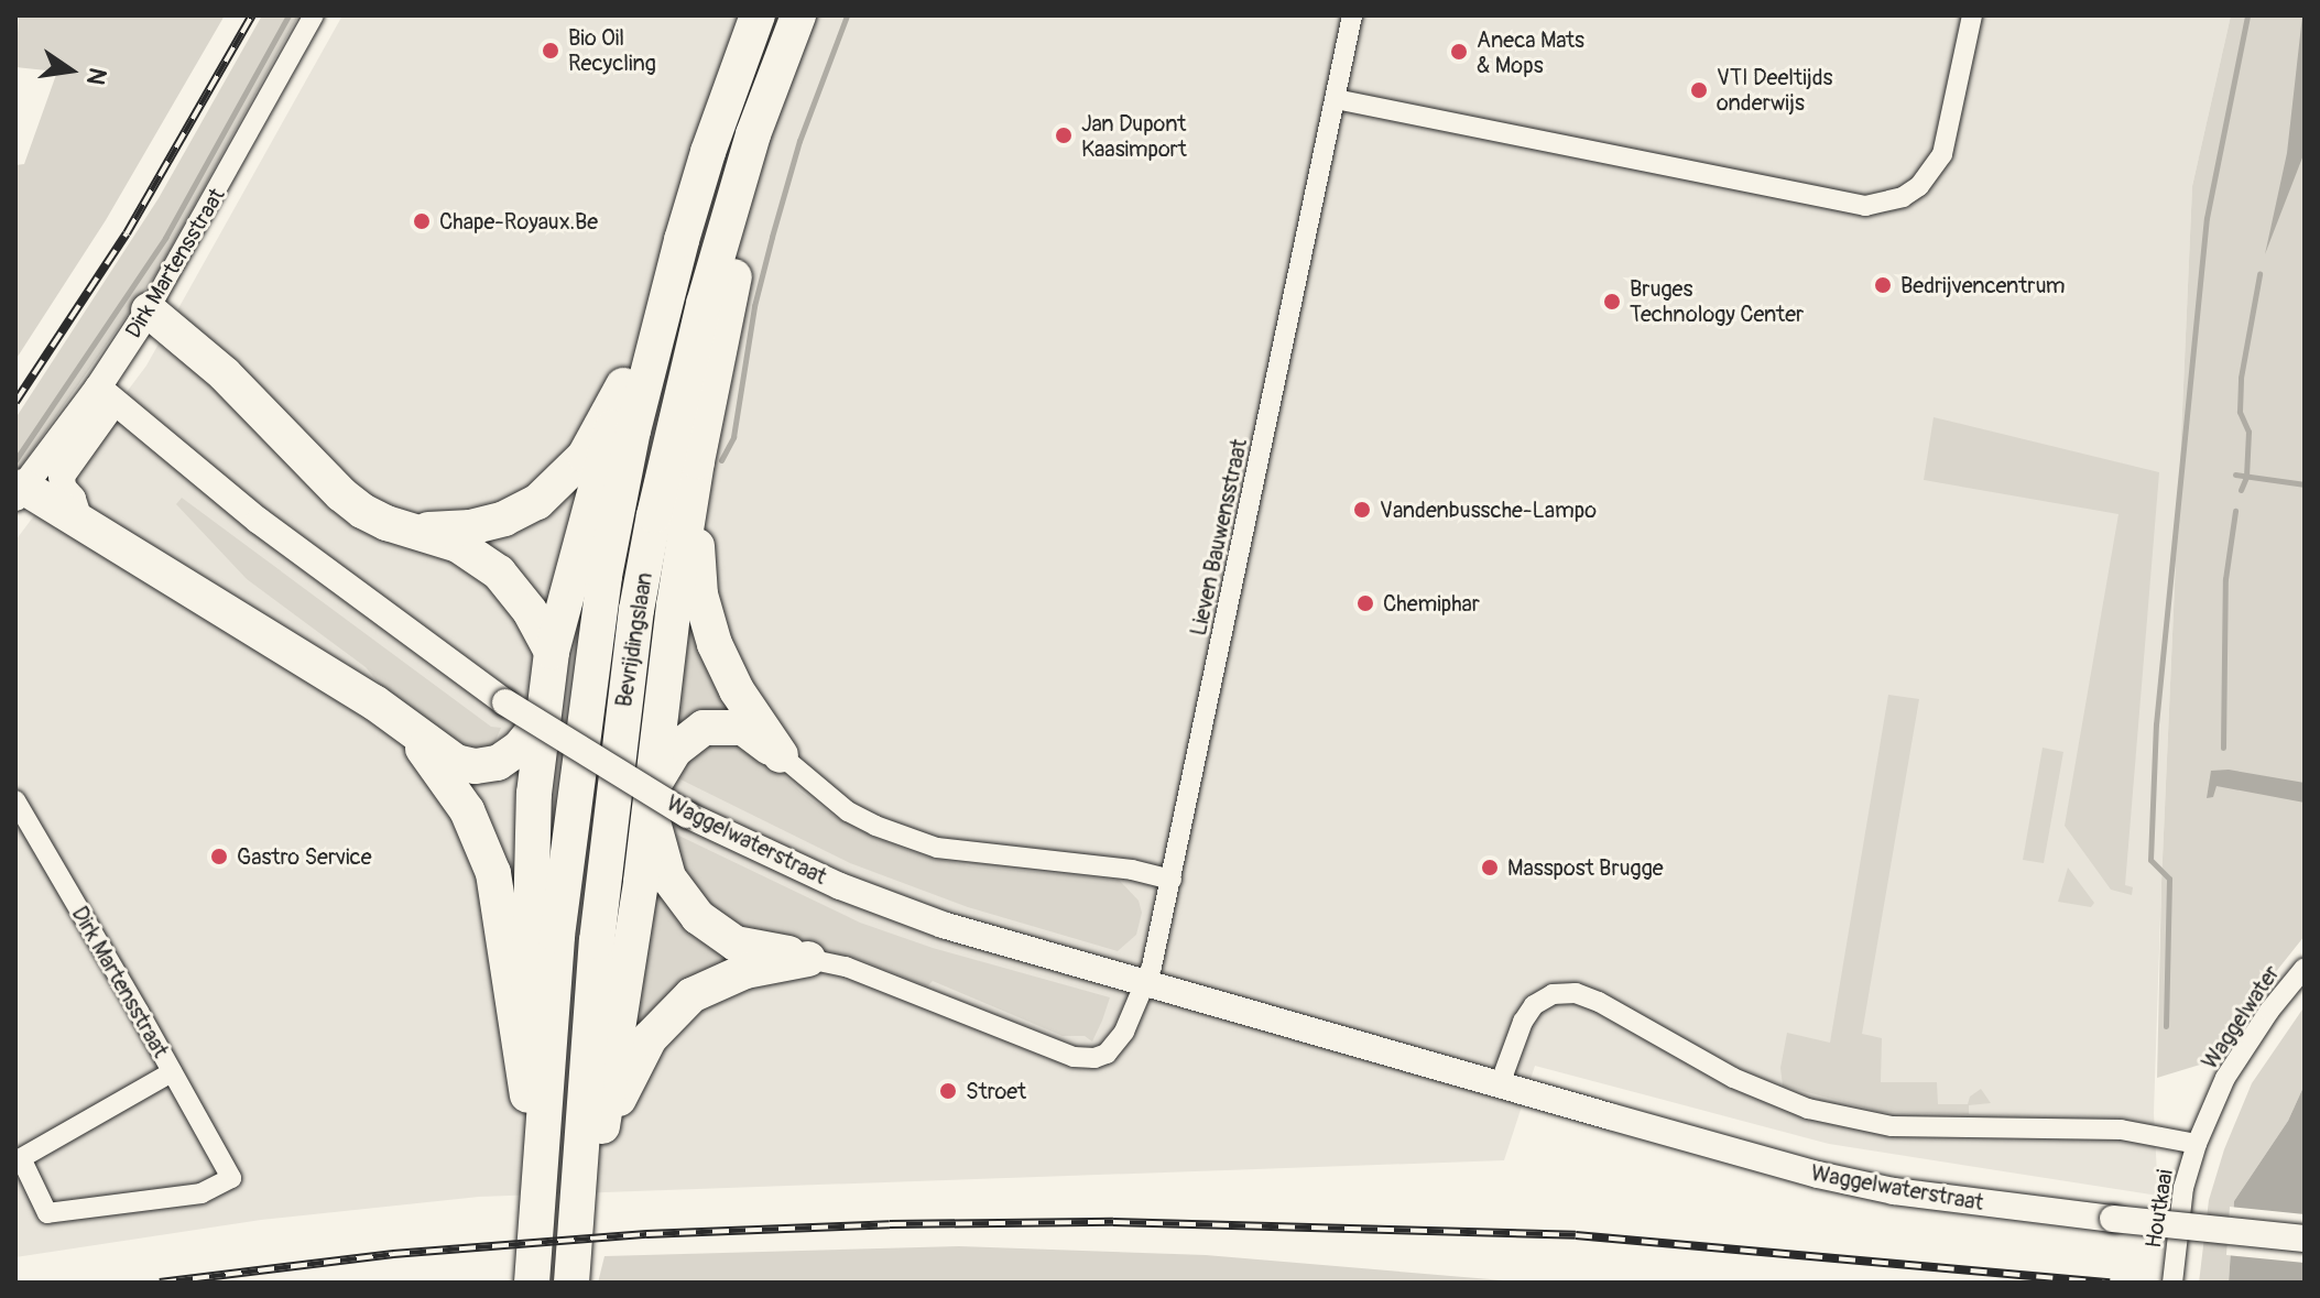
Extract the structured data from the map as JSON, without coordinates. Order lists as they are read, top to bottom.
{
  "streets": {
    "highway": ["Bevrijdingslaan"],
    "main road": ["Dirk Martensstraat", "Waggelwaterstraat"],
    "street": ["Lieven Bauwensstraat", "Waggelwater", "Houtkaai"]
  },
  "crossings": [
    ["Dirk Martensstraat", "Waggelwaterstraat"],
    ["Lieven Bauwensstraat", "Waggelwaterstraat"],
    ["Waggelwater", "Houtkaai"]
  ],
  "places": [
    "Bio Oil Recycling",
    "Aneca Mats & Mops",
    "VTI Deeltijds onderwijs",
    "Jan Dupont Kaasimport",
    "Chape-Royaux.Be",
    "Bedrijvencentrum",
    "Bruges Technology Center",
    "Vandenbussche-Lampo",
    "Chemiphar",
    "Gastro Service",
    "Masspost Brugge",
    "Stroet"
  ],
  "north": "right"
}
